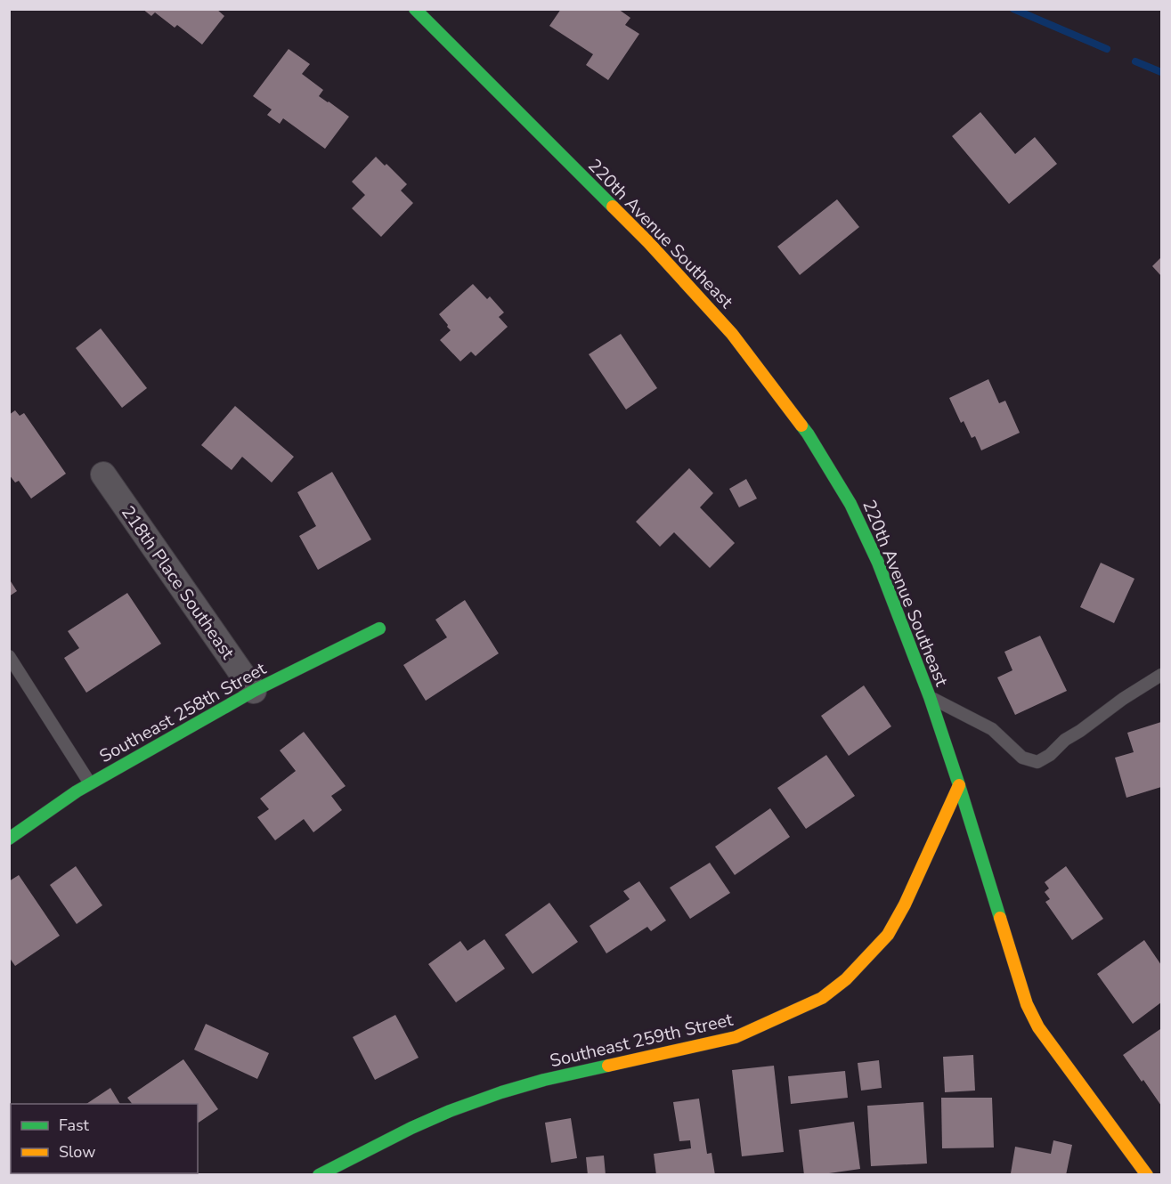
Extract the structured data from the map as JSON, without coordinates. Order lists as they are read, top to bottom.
{
  "streets": {
    "street": [
      "220th Avenue Southeast",
      "218th Place Southeast",
      "Southeast 258th Street",
      "Southeast 259th Street"
    ]
  },
  "crossings": [
    ["220th Avenue Southeast", "Southeast 259th Street"],
    ["218th Place Southeast", "Southeast 258th Street"]
  ],
  "legend": ["Fast", "Slow"]
}
